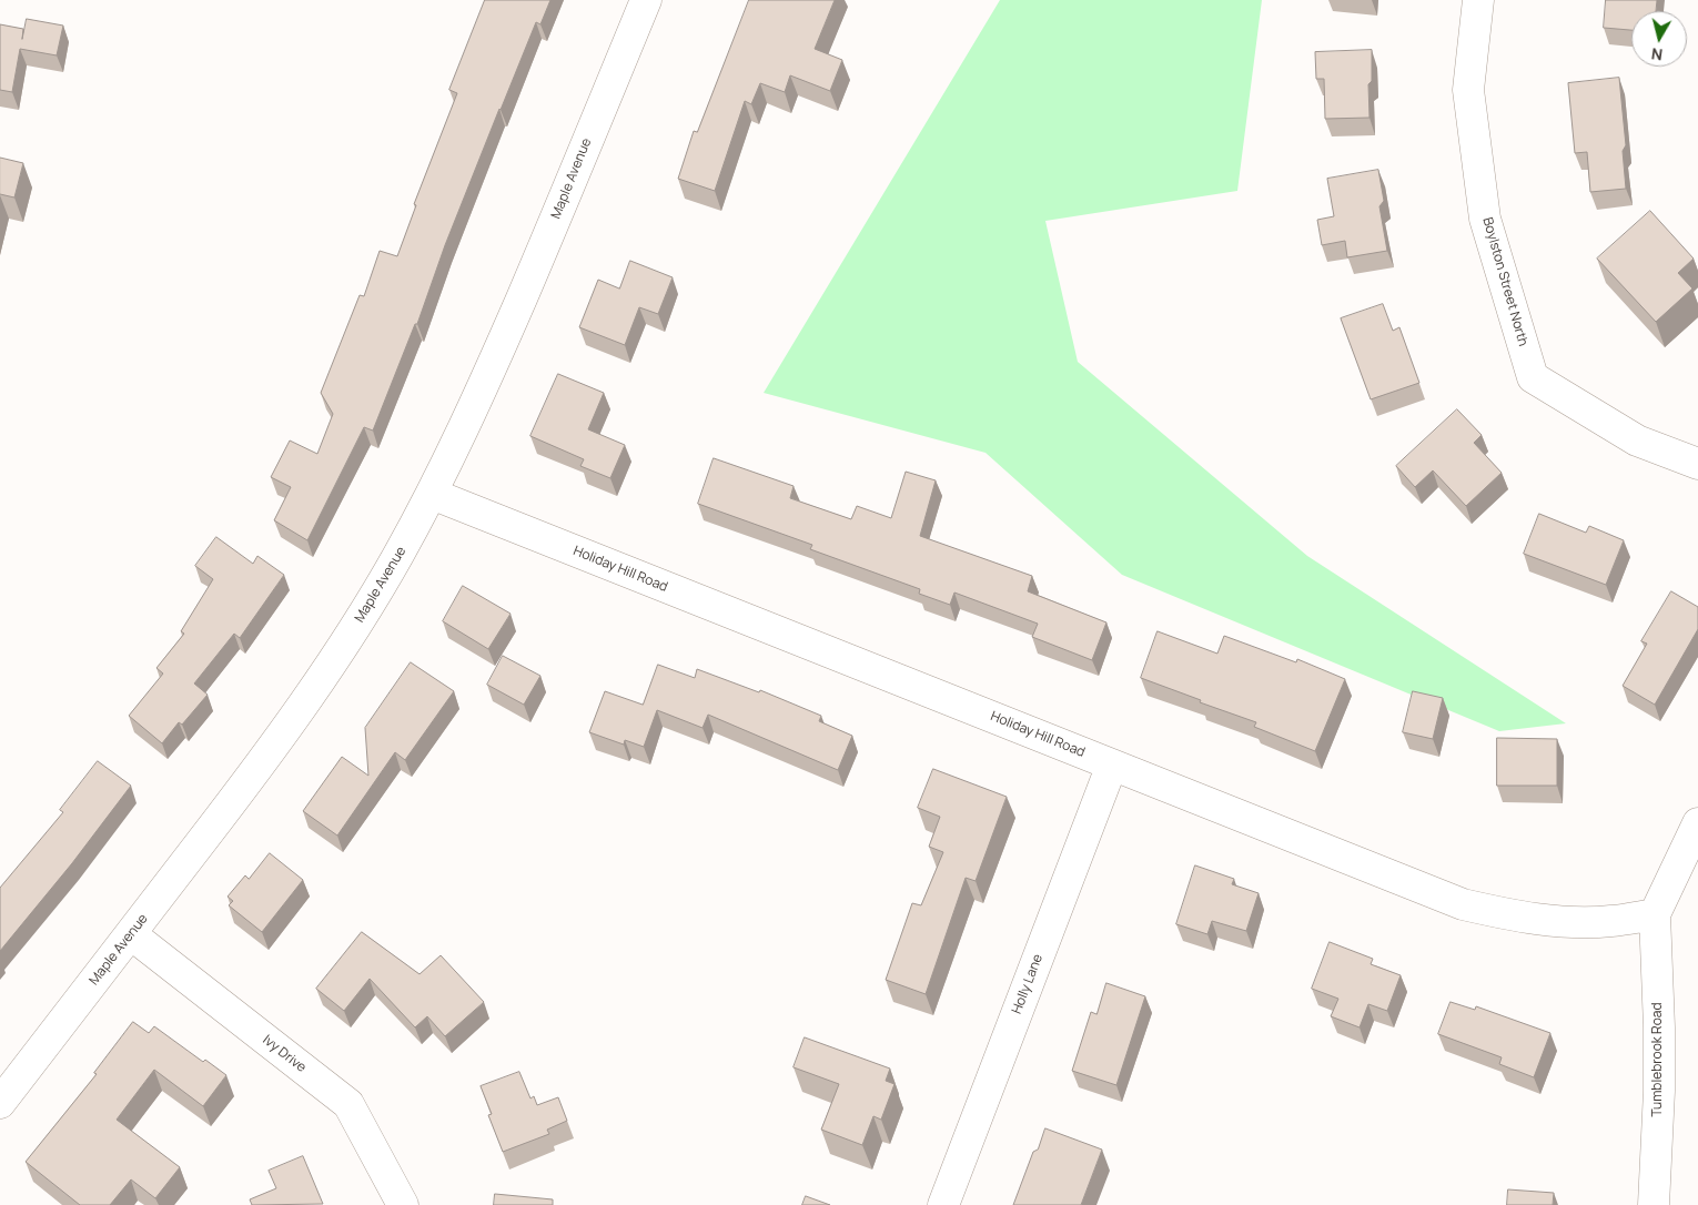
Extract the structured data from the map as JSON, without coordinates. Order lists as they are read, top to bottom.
{
  "streets": {
    "street": [
      "Maple Avenue",
      "Boylston Street North",
      "Holiday Hill Road",
      "Holly Lane",
      "Ivy Drive",
      "Tumblebrook Road"
    ]
  },
  "crossings": [
    ["Maple Avenue", "Holiday Hill Road"],
    ["Maple Avenue", "Ivy Drive"],
    ["Holiday Hill Road", "Holly Lane"],
    ["Holiday Hill Road", "Tumblebrook Road"]
  ],
  "north": "bottom"
}
